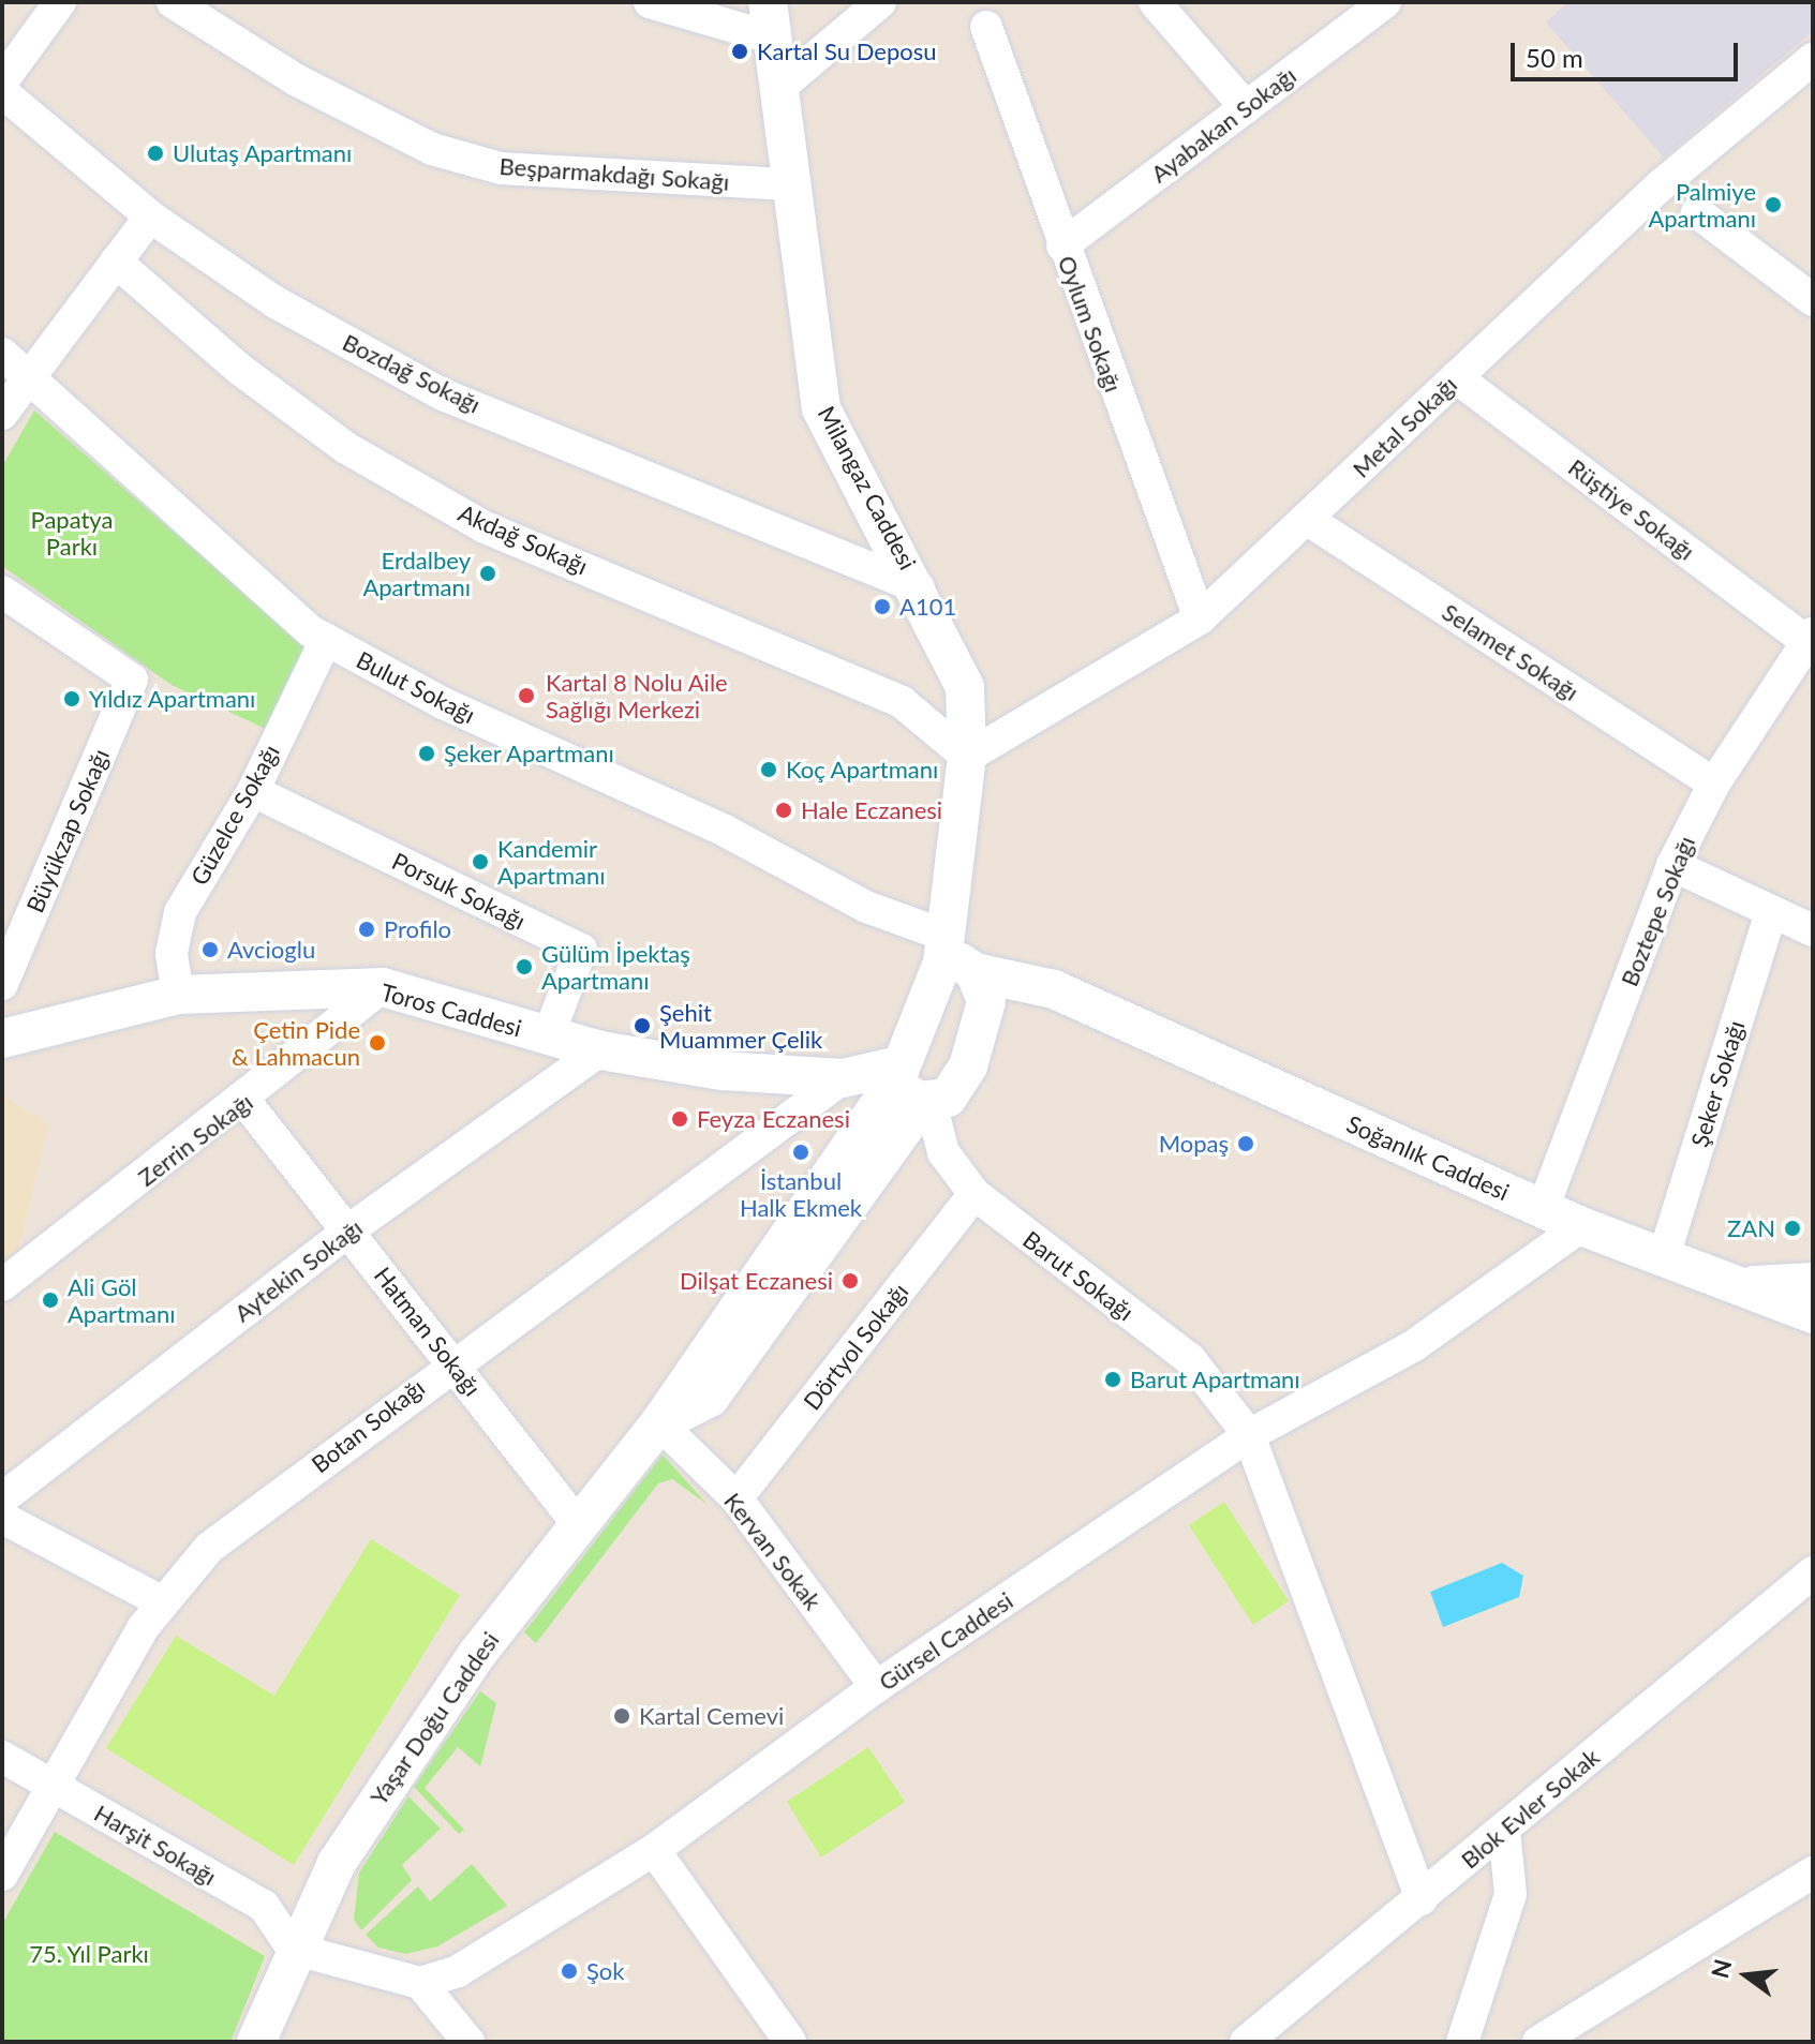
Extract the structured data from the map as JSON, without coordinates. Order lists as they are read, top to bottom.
{
  "streets": {
    "street": [
      "Ayabakan Sokağı",
      "Beşparmakdağı Sokağı",
      "Oylum Sokağı",
      "Bozdağ Sokağı",
      "Metal Sokağı",
      "Milangaz Caddesi",
      "Rüştiye Sokağı",
      "Akdağ Sokağı",
      "Selamet Sokağı",
      "Bulut Sokağı",
      "Güzelce Sokağı",
      "Büyükzap Sokağı",
      "Porsuk Sokağı",
      "Boztepe Sokağı",
      "Toros Caddesi",
      "Şeker Sokağı",
      "Zerrin Sokağı",
      "Soğanlık Caddesi",
      "Aytekin Sokağı",
      "Barut Sokağı",
      "Hatman Sokağı",
      "Dörtyol Sokağı",
      "Botan Sokağı",
      "Kervan Sokak",
      "Gürsel Caddesi",
      "Yaşar Doğu Caddesi",
      "Blok Evler Sokak",
      "Harşit Sokağı"
    ]
  },
  "crossings": [
    ["Ayabakan Sokağı", "Oylum Sokağı"],
    ["Beşparmakdağı Sokağı", "Milangaz Caddesi"],
    ["Oylum Sokağı", "Metal Sokağı"],
    ["Bozdağ Sokağı", "Milangaz Caddesi"],
    ["Metal Sokağı", "Milangaz Caddesi"],
    ["Metal Sokağı", "Rüştiye Sokağı"],
    ["Metal Sokağı", "Akdağ Sokağı"],
    ["Metal Sokağı", "Selamet Sokağı"],
    ["Milangaz Caddesi", "Akdağ Sokağı"],
    ["Milangaz Caddesi", "Bulut Sokağı"],
    ["Milangaz Caddesi", "Soğanlık Caddesi"],
    ["Rüştiye Sokağı", "Boztepe Sokağı"],
    ["Selamet Sokağı", "Boztepe Sokağı"],
    ["Bulut Sokağı", "Güzelce Sokağı"],
    ["Bulut Sokağı", "Soğanlık Caddesi"],
    ["Güzelce Sokağı", "Porsuk Sokağı"],
    ["Güzelce Sokağı", "Toros Caddesi"],
    ["Porsuk Sokağı", "Toros Caddesi"],
    ["Boztepe Sokağı", "Soğanlık Caddesi"],
    ["Toros Caddesi", "Zerrin Sokağı"],
    ["Toros Caddesi", "Aytekin Sokağı"],
    ["Toros Caddesi", "Barut Sokağı"],
    ["Toros Caddesi", "Botan Sokağı"],
    ["Toros Caddesi", "Yaşar Doğu Caddesi"],
    ["Şeker Sokağı", "Soğanlık Caddesi"],
    ["Zerrin Sokağı", "Hatman Sokağı"],
    ["Soğanlık Caddesi", "Gürsel Caddesi"],
    ["Aytekin Sokağı", "Hatman Sokağı"],
    ["Barut Sokağı", "Dörtyol Sokağı"],
    ["Barut Sokağı", "Gürsel Caddesi"],
    ["Barut Sokağı", "Yaşar Doğu Caddesi"],
    ["Barut Sokağı", "Blok Evler Sokak"],
    ["Hatman Sokağı", "Botan Sokağı"],
    ["Hatman Sokağı", "Yaşar Doğu Caddesi"],
    ["Dörtyol Sokağı", "Kervan Sokak"],
    ["Botan Sokağı", "Harşit Sokağı"],
    ["Kervan Sokak", "Gürsel Caddesi"],
    ["Kervan Sokak", "Yaşar Doğu Caddesi"],
    ["Yaşar Doğu Caddesi", "Harşit Sokağı"]
  ],
  "parks": ["Papatya Parkı", "75. Yıl Parkı"],
  "places": [
    "Kartal Su Deposu",
    "Ulutaş Apartmanı",
    "Palmiye Apartmanı",
    "Erdalbey Apartmanı",
    "A101",
    "Kartal 8 Nolu Aile Sağlığı Merkezi",
    "Yıldız Apartmanı",
    "Şeker Apartmanı",
    "Koç Apartmanı",
    "Hale Eczanesi",
    "Kandemir Apartmanı",
    "Profilo",
    "Avcioglu",
    "Gülüm İpektaş Apartmanı",
    "Şehit Muammer Çelik",
    "Çetin Pide & Lahmacun",
    "Feyza Eczanesi",
    "Mopaş",
    "İstanbul Halk Ekmek",
    "ZAN",
    "Dilşat Eczanesi",
    "Ali Göl Apartmanı",
    "Barut Apartmanı",
    "Kartal Cemevi",
    "Şok"
  ],
  "scale_bar": "50 m",
  "north": "left"
}
